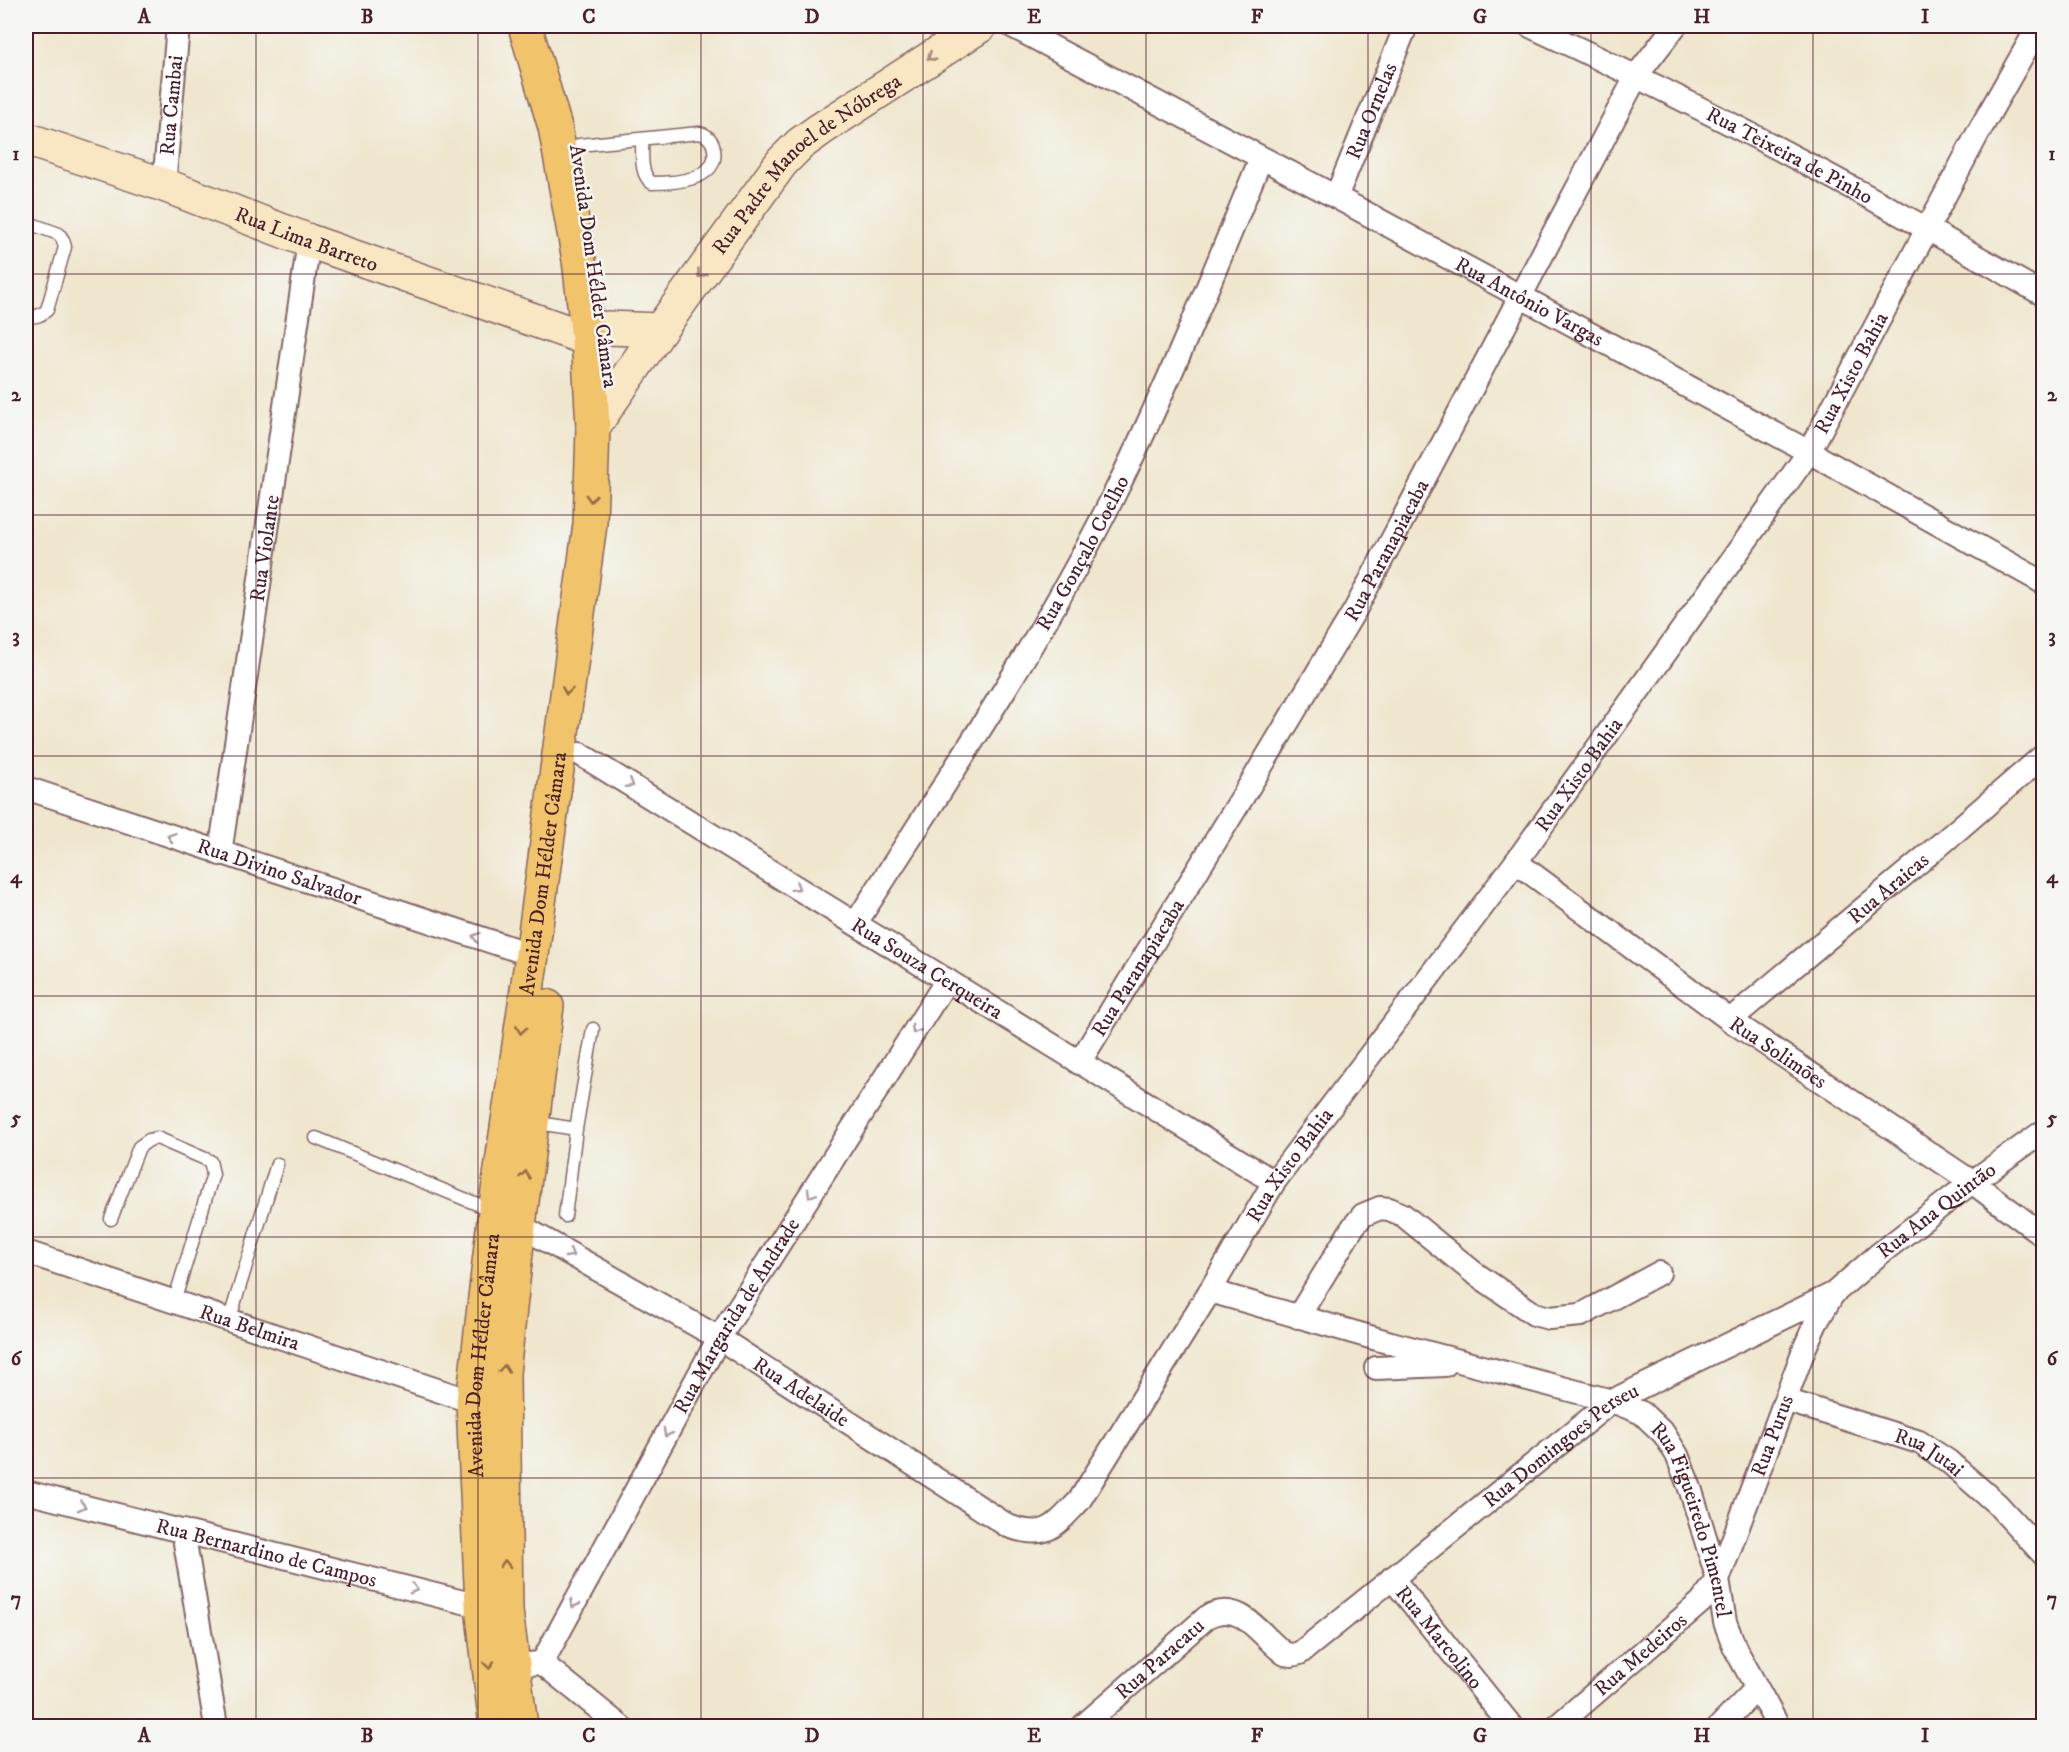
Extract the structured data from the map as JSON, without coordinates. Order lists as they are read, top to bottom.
{
  "streets": {
    "main road": ["Rua Padre Manoel de Nóbrega", "Rua Lima Barreto", "Avenida Dom Hélder Câmara"],
    "street": [
      "Rua Cambai",
      "Rua Ornelas",
      "Rua Teixeira de Pinho",
      "Rua Antônio Vargas",
      "Rua Xisto Bahia",
      "Rua Violante",
      "Rua Paranapiacaba",
      "Rua Gonçalo Coelho",
      "Rua Divino Salvador",
      "Rua Araicas",
      "Rua Souza Cerqueira",
      "Rua Solimões",
      "Rua Ana Quintão",
      "Rua Margarida de Andrade",
      "Rua Belmira",
      "Rua Adelaide",
      "Rua Purus",
      "Rua Domingoes Perseu",
      "Rua Jutai",
      "Rua Figueiredo Pimentel",
      "Rua Bernardino de Campos",
      "Rua Marcolino",
      "Rua Medeiros",
      "Rua Paracatu"
    ]
  },
  "crossings": [
    ["Rua Cambai", "Rua Lima Barreto"],
    ["Rua Ornelas", "Rua Antônio Vargas"],
    ["Rua Teixeira de Pinho", "Rua Xisto Bahia"],
    ["Rua Teixeira de Pinho", "Rua Paranapiacaba"],
    ["Rua Padre Manoel de Nóbrega", "Avenida Dom Hélder Câmara"],
    ["Rua Lima Barreto", "Avenida Dom Hélder Câmara"],
    ["Rua Lima Barreto", "Rua Violante"],
    ["Avenida Dom Hélder Câmara", "Rua Divino Salvador"],
    ["Avenida Dom Hélder Câmara", "Rua Souza Cerqueira"],
    ["Avenida Dom Hélder Câmara", "Rua Margarida de Andrade"],
    ["Avenida Dom Hélder Câmara", "Rua Belmira"],
    ["Avenida Dom Hélder Câmara", "Rua Adelaide"],
    ["Avenida Dom Hélder Câmara", "Rua Bernardino de Campos"],
    ["Rua Antônio Vargas", "Rua Xisto Bahia"],
    ["Rua Antônio Vargas", "Rua Paranapiacaba"],
    ["Rua Antônio Vargas", "Rua Gonçalo Coelho"],
    ["Rua Xisto Bahia", "Rua Souza Cerqueira"],
    ["Rua Xisto Bahia", "Rua Solimões"],
    ["Rua Xisto Bahia", "Rua Adelaide"],
    ["Rua Xisto Bahia", "Rua Figueiredo Pimentel"],
    ["Rua Violante", "Rua Divino Salvador"],
    ["Rua Paranapiacaba", "Rua Souza Cerqueira"],
    ["Rua Gonçalo Coelho", "Rua Souza Cerqueira"],
    ["Rua Araicas", "Rua Solimões"],
    ["Rua Souza Cerqueira", "Rua Margarida de Andrade"],
    ["Rua Solimões", "Rua Ana Quintão"],
    ["Rua Ana Quintão", "Rua Purus"],
    ["Rua Ana Quintão", "Rua Domingoes Perseu"],
    ["Rua Margarida de Andrade", "Rua Adelaide"],
    ["Rua Purus", "Rua Domingoes Perseu"],
    ["Rua Purus", "Rua Jutai"],
    ["Rua Purus", "Rua Figueiredo Pimentel"],
    ["Rua Purus", "Rua Medeiros"],
    ["Rua Domingoes Perseu", "Rua Figueiredo Pimentel"],
    ["Rua Domingoes Perseu", "Rua Marcolino"],
    ["Rua Domingoes Perseu", "Rua Paracatu"],
    ["Rua Figueiredo Pimentel", "Rua Medeiros"]
  ],
  "one_way": [
    "Rua Padre Manoel de Nóbrega",
    "Rua Divino Salvador",
    "Rua Souza Cerqueira",
    "Rua Margarida de Andrade",
    "Rua Adelaide",
    "Rua Bernardino de Campos"
  ],
  "grid": {
    "columns": [
      "A",
      "B",
      "C",
      "D",
      "E",
      "F",
      "G",
      "H",
      "I"
    ],
    "rows": [
      "1",
      "2",
      "3",
      "4",
      "5",
      "6",
      "7"
    ]
  }
}
